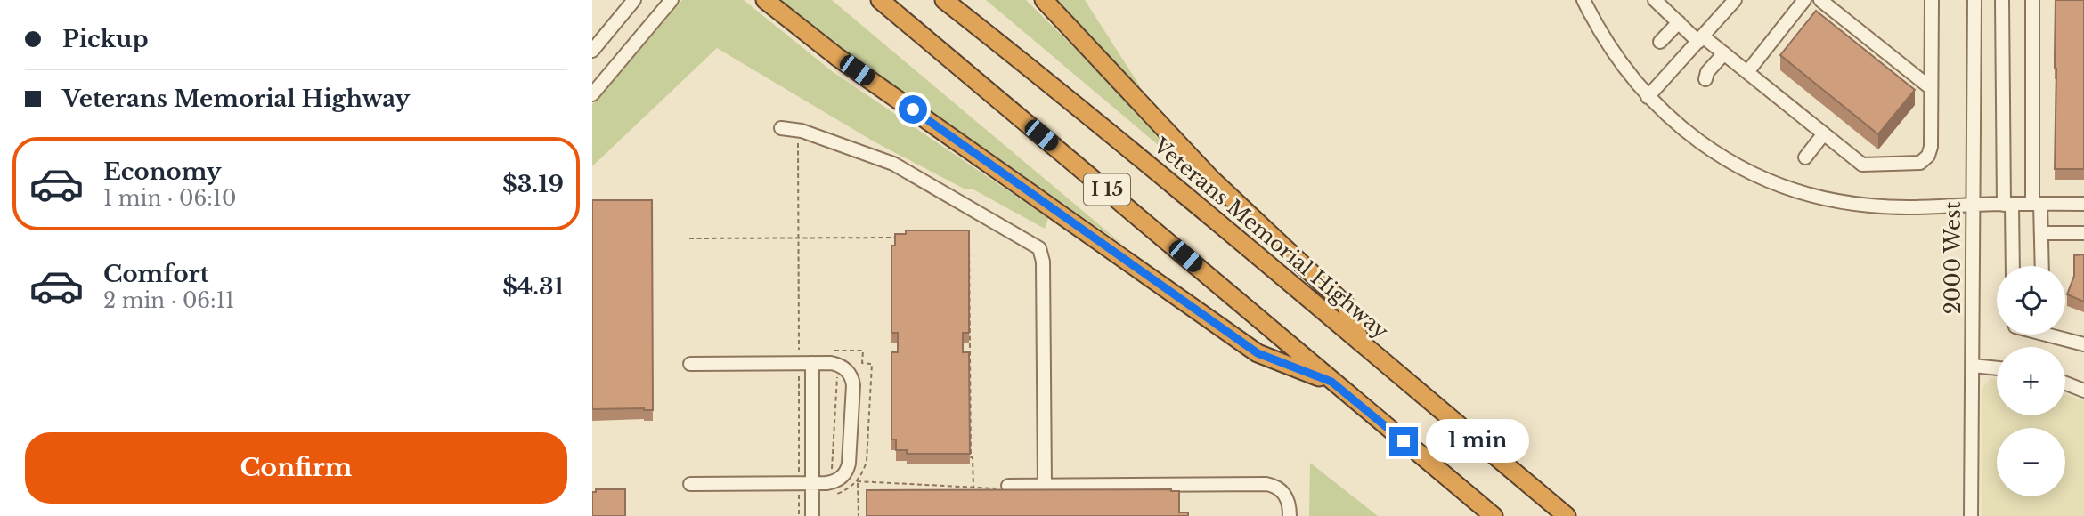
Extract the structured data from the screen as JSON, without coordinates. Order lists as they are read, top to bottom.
{
  "streets": {
    "highway": ["I 15", "Veterans Memorial Highway"],
    "street": ["2000 West"]
  },
  "page": {
    "banner": ["Pickup", "Veterans Memorial Highway"],
    "list": [
      {
        "name": "Economy",
        "note": "1 min · 06:10",
        "value": "$3.19"
      },
      {
        "name": "Comfort",
        "note": "2 min · 06:11",
        "value": "$4.31"
      }
    ],
    "map_buttons": ["+", "−"],
    "bubble": "1 min",
    "buttons": "Confirm"
  }
}
